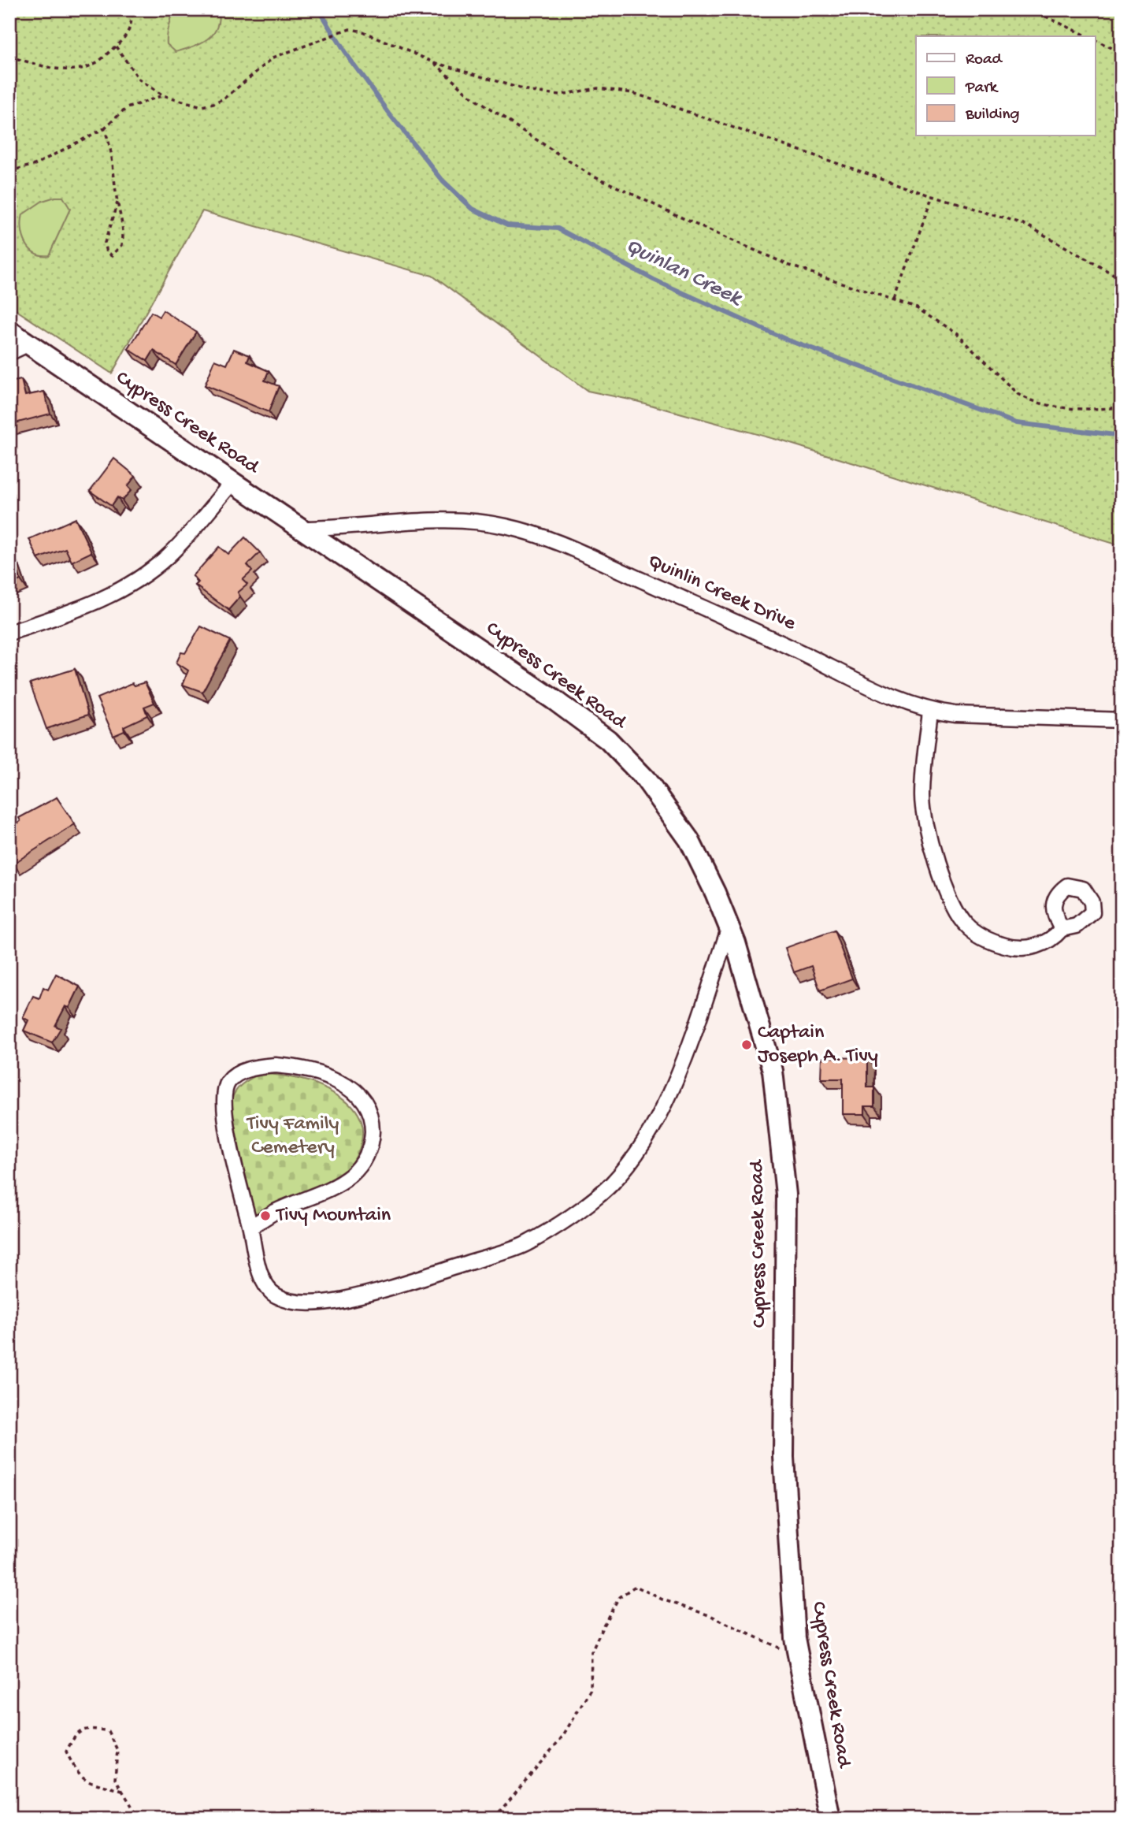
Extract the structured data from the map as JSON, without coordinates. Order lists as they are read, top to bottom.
{
  "streets": {
    "main road": ["Cypress Creek Road"],
    "street": ["Quinlin Creek Drive"]
  },
  "crossings": [
    ["Cypress Creek Road", "Quinlin Creek Drive"]
  ],
  "water": ["Quinlan Creek"],
  "parks": ["Tivy Family Cemetery"],
  "places": ["Captain Joseph A. Tivy", "Tivy Mountain"],
  "legend": ["Road", "Park", "Building"]
}
